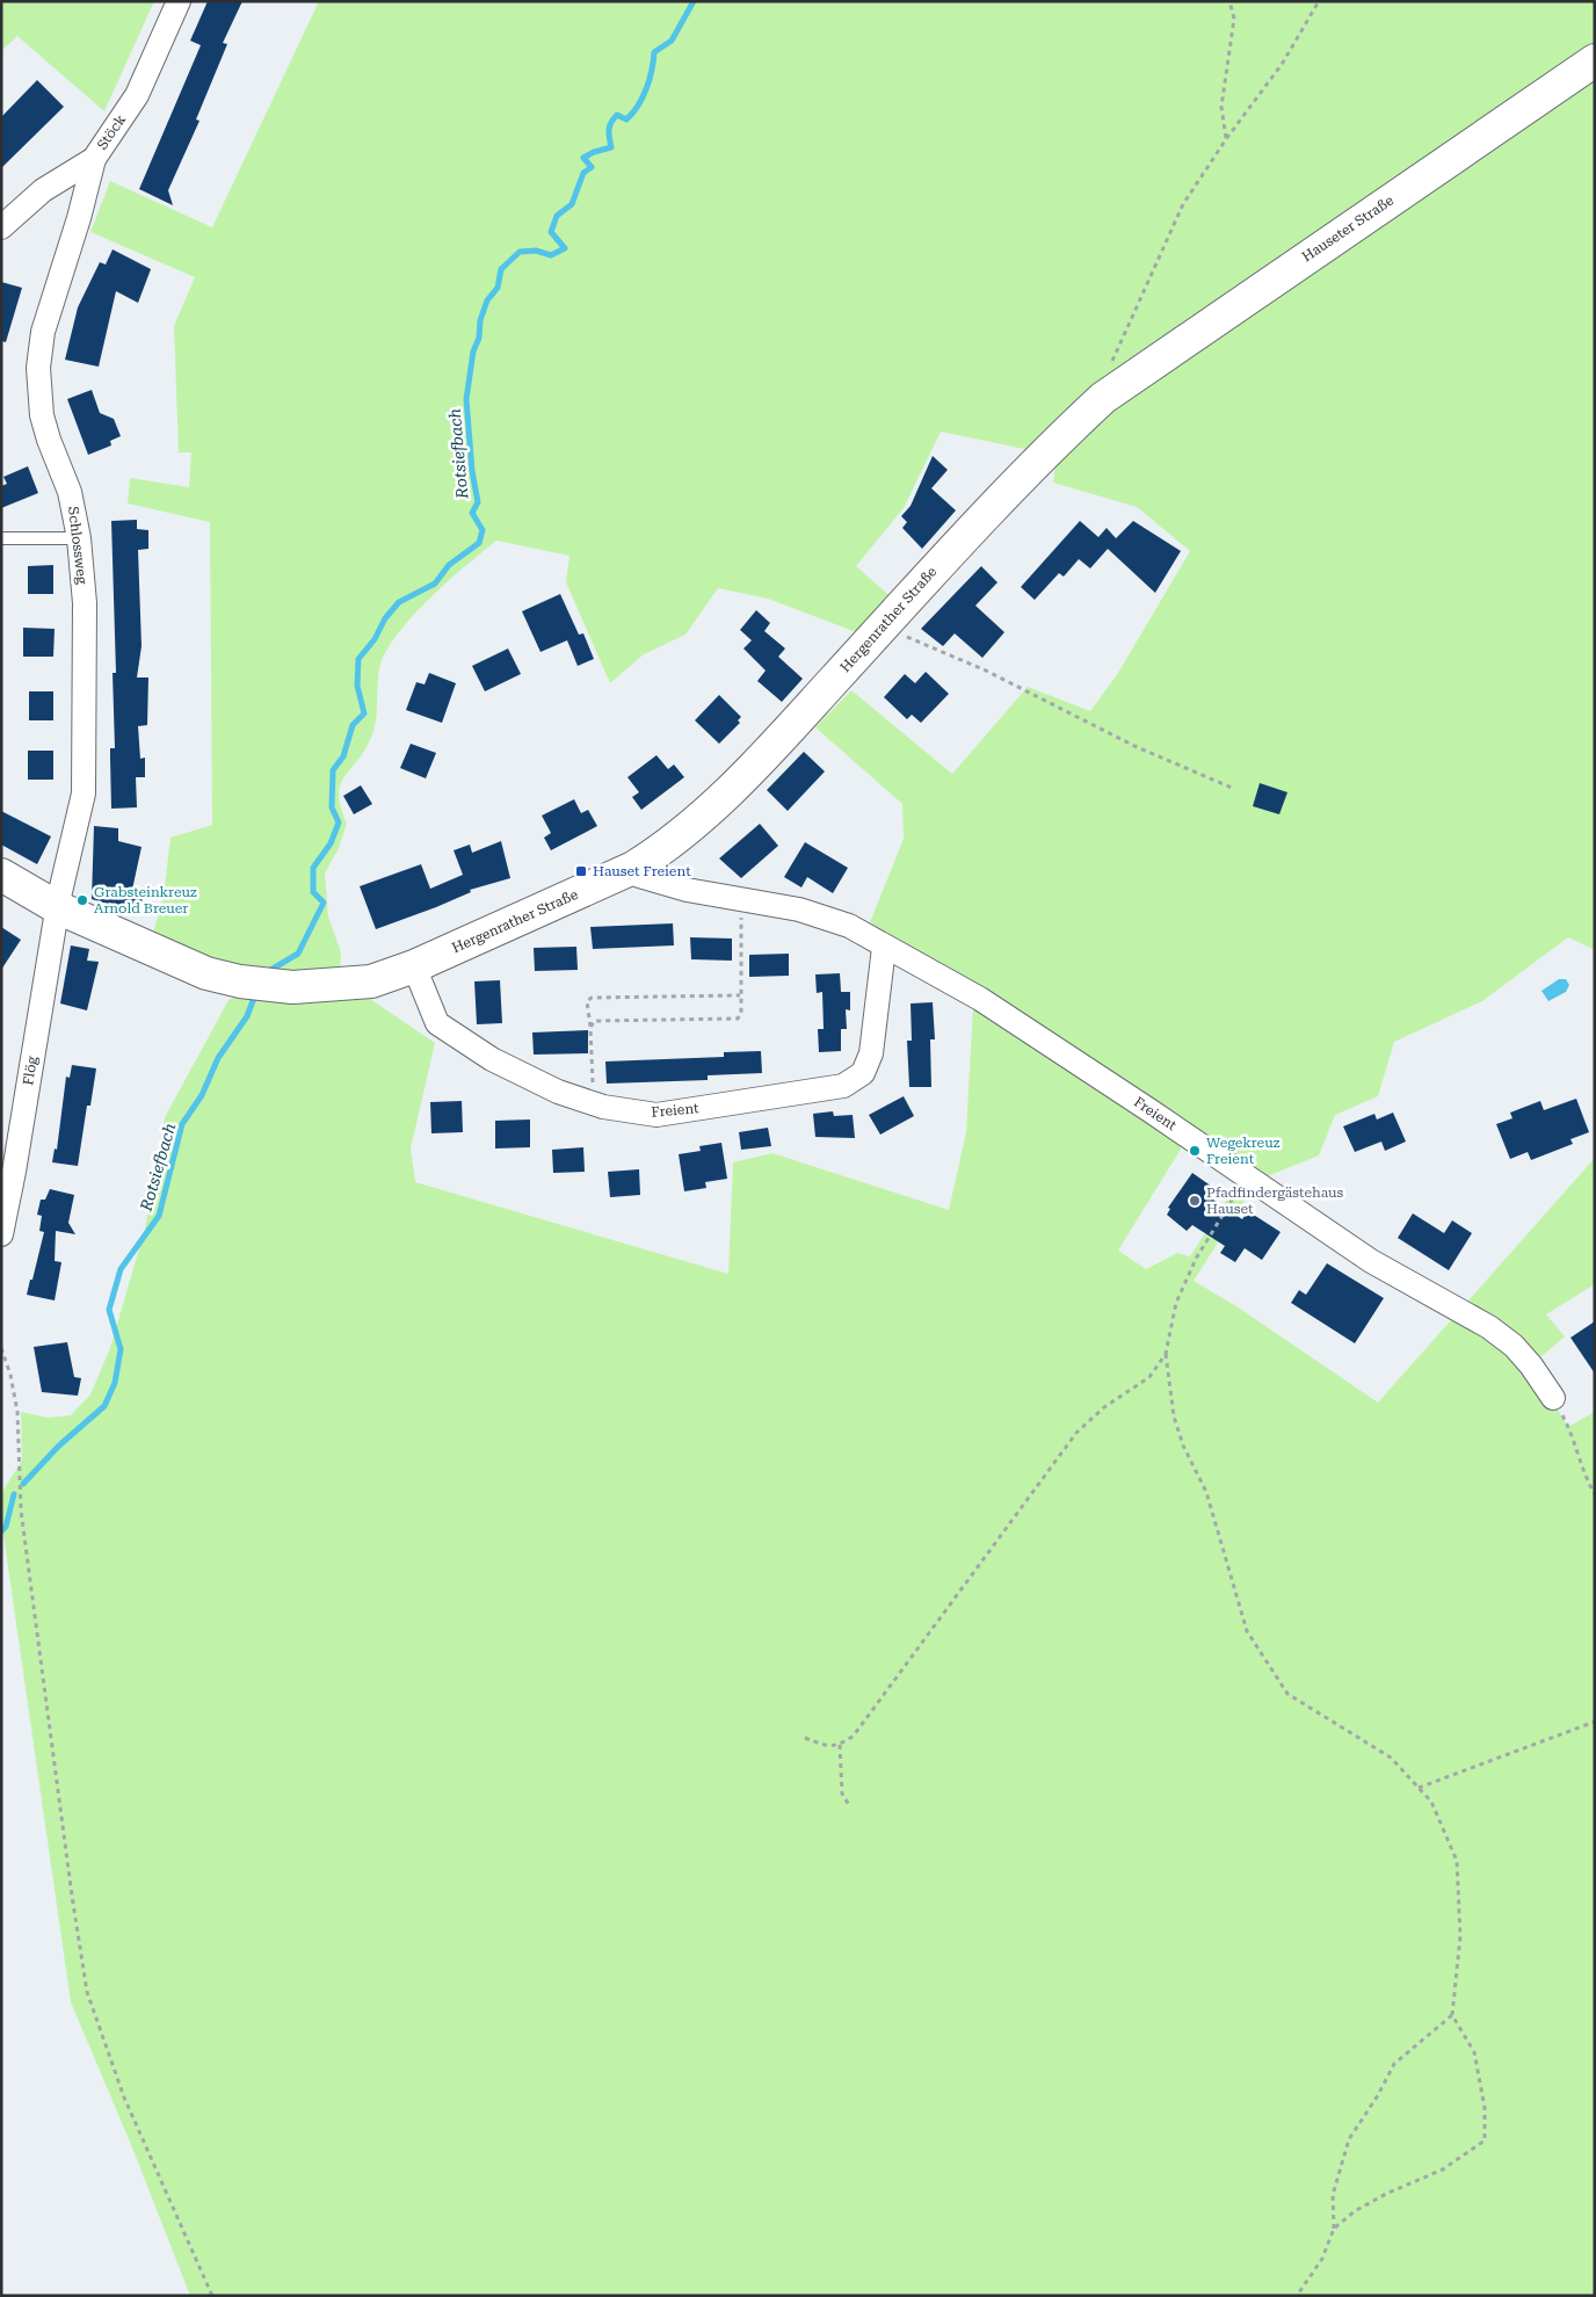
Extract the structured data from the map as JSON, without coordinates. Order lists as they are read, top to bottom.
{
  "streets": {
    "street": [
      "Stöck",
      "Hauseter Straße",
      "Schlossweg",
      "Hergenrather Straße",
      "Flög",
      "Freient"
    ]
  },
  "crossings": [
    ["Stöck", "Schlossweg"],
    ["Hauseter Straße", "Hergenrather Straße"],
    ["Schlossweg", "Hergenrather Straße"],
    ["Schlossweg", "Flög"],
    ["Hergenrather Straße", "Flög"],
    ["Hergenrather Straße", "Freient"]
  ],
  "water": ["Rotsiefbach"],
  "places": {
    "transit": ["Hauset Freient"],
    "other": ["Grabsteinkreuz Arnold Breuer", "Wegekreuz Freient", "Pfadfindergästehaus Hauset"]
  }
}
